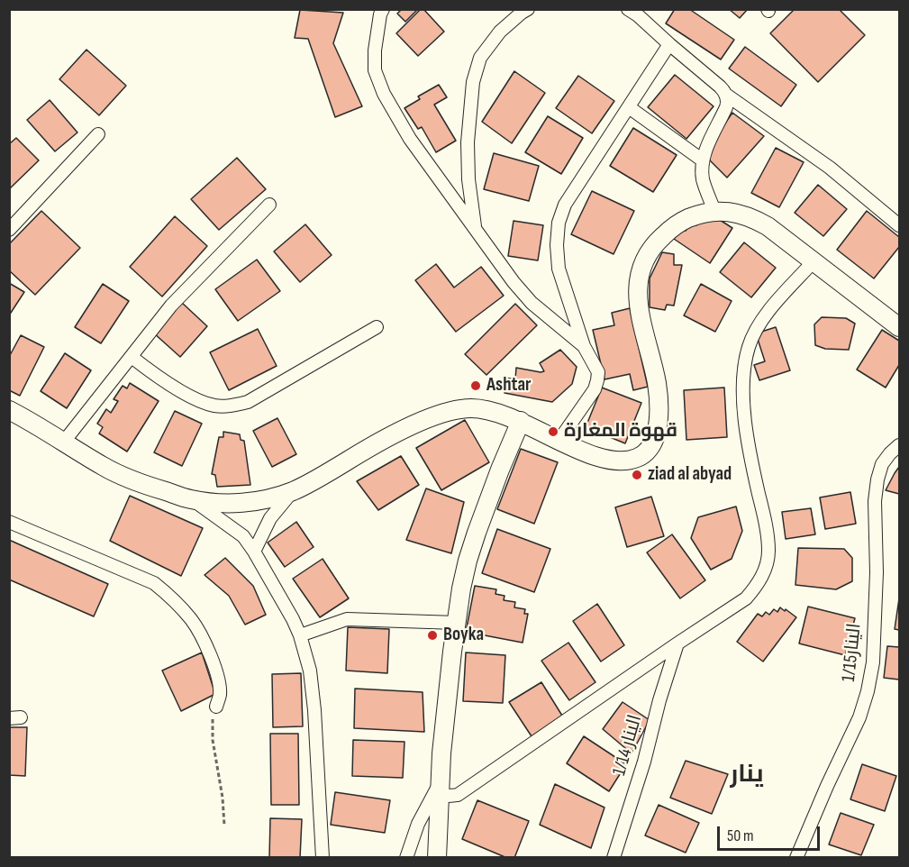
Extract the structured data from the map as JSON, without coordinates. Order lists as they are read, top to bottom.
{
  "streets": {
    "street": ["الينار1/15", "الينار 1/14"]
  },
  "districts": ["ينار"],
  "places": [
    "Ashtar",
    "قهوة المغارة",
    "ziad al abyad",
    "Boyka"
  ],
  "scale_bar": "50 m"
}
